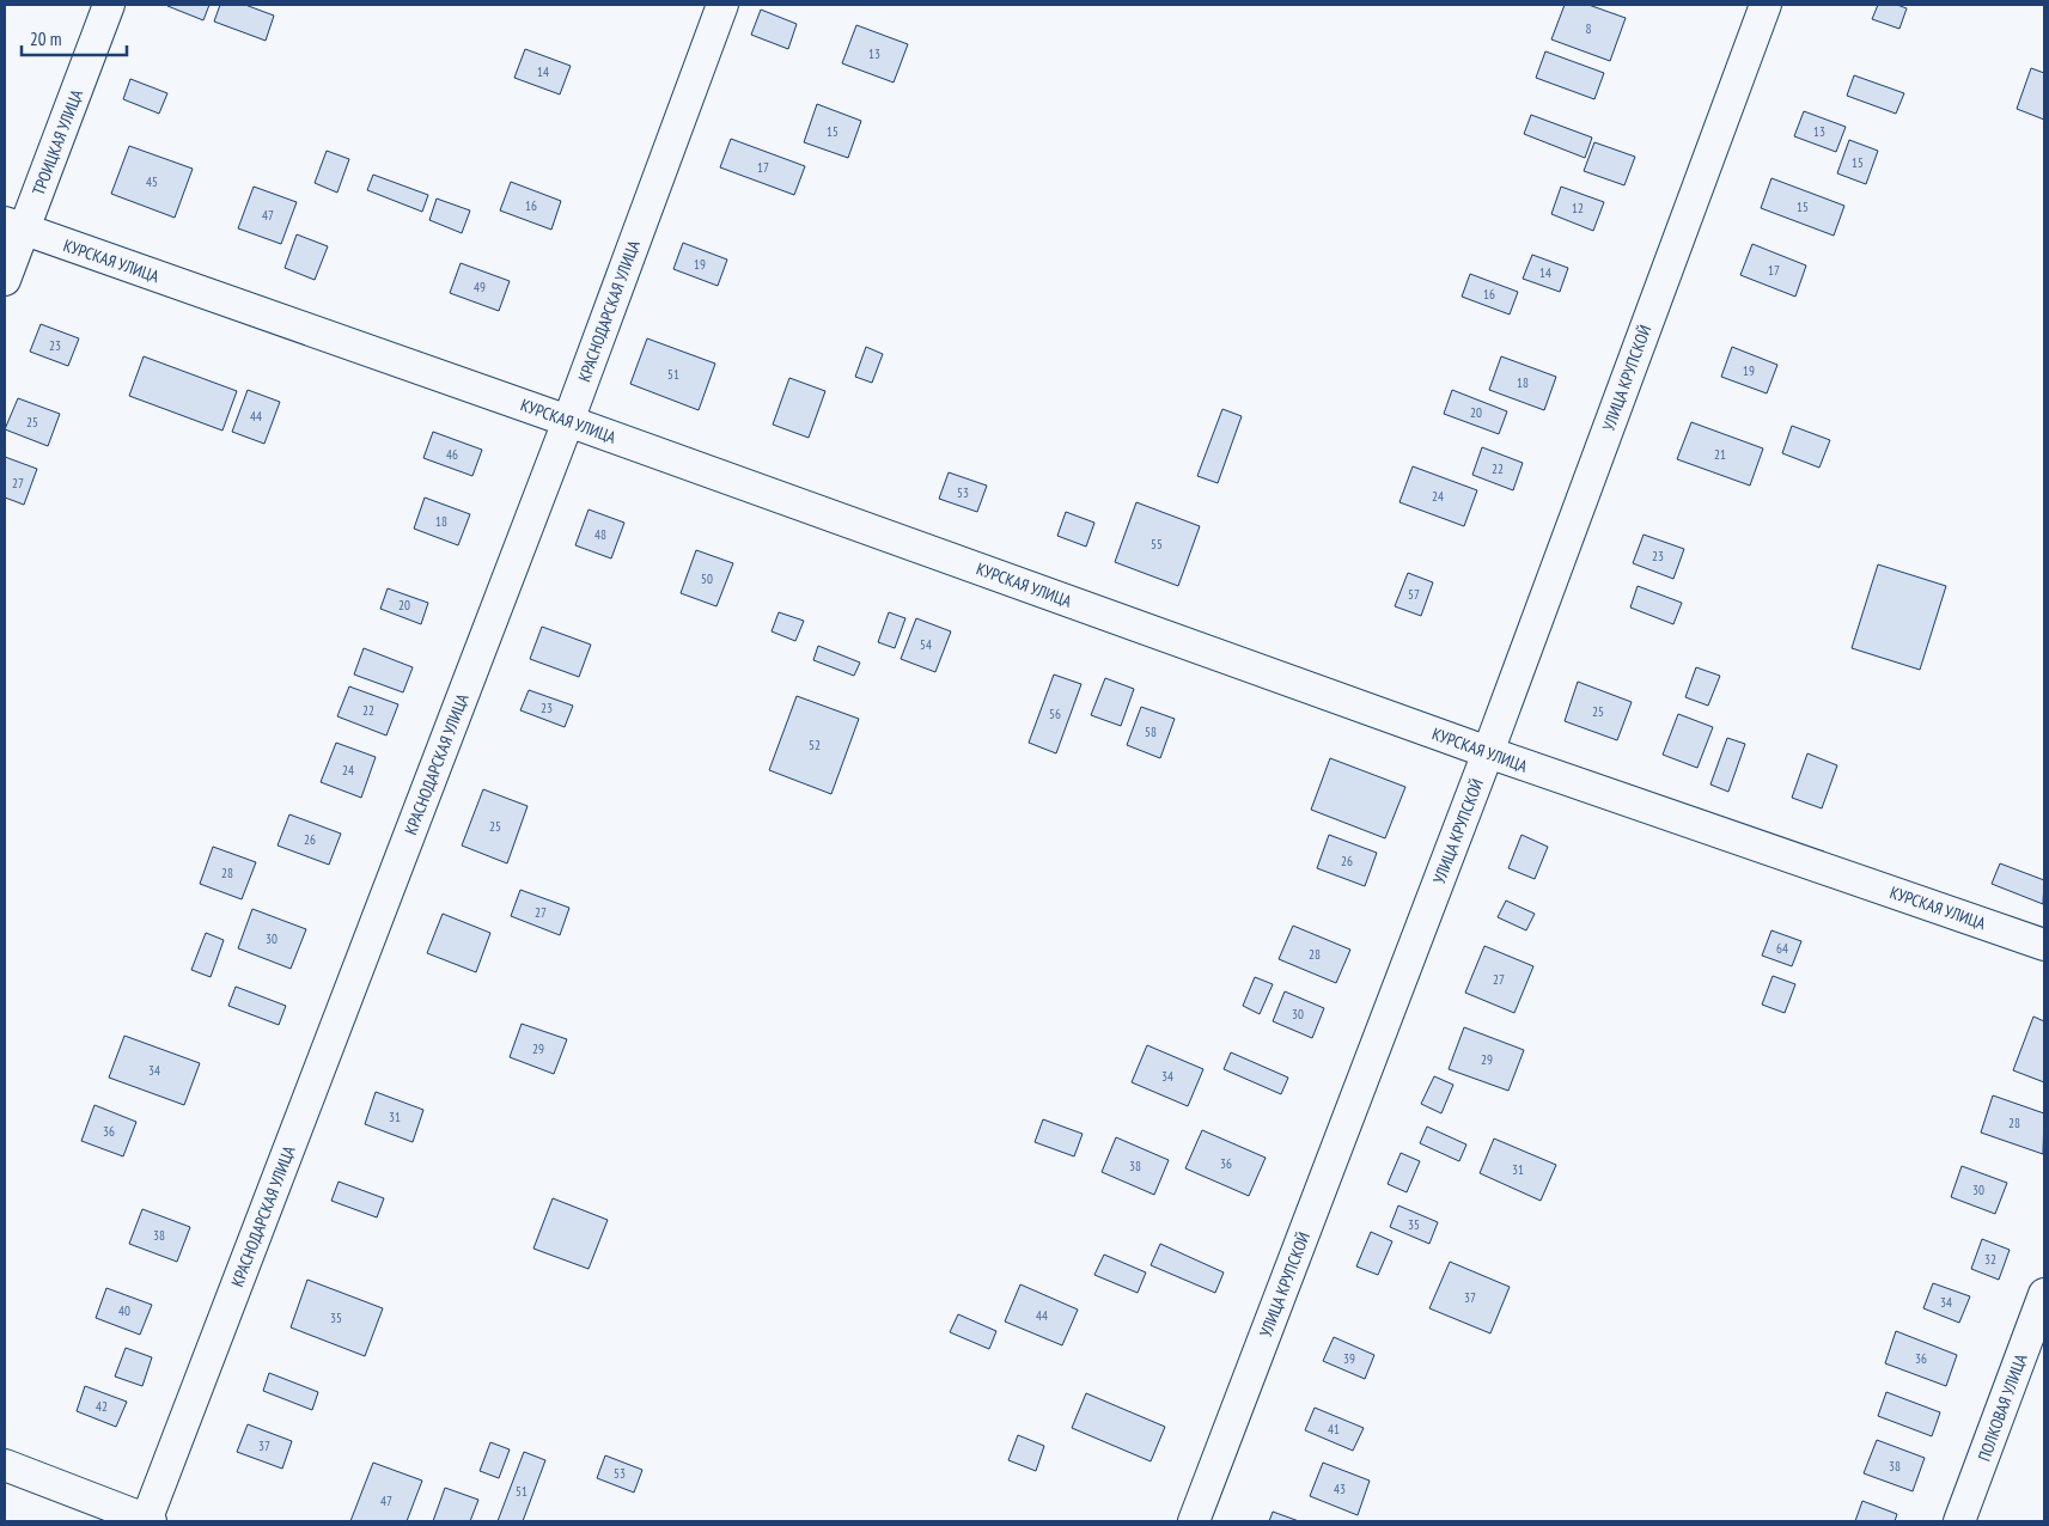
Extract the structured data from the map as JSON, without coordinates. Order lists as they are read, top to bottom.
{
  "streets": {
    "street": [
      "ТРОИЦКАЯ УЛИЦА",
      "КУРСКАЯ УЛИЦА",
      "КРАСНОДАРСКАЯ УЛИЦА",
      "УЛИЦА КРУПСКОЙ",
      "ПОЛКОВАЯ УЛИЦА"
    ]
  },
  "crossings": [
    ["ТРОИЦКАЯ УЛИЦА", "КУРСКАЯ УЛИЦА"],
    ["КУРСКАЯ УЛИЦА", "КРАСНОДАРСКАЯ УЛИЦА"],
    ["КУРСКАЯ УЛИЦА", "УЛИЦА КРУПСКОЙ"]
  ],
  "house_numbers": [
    "8",
    "13",
    "14",
    "15",
    "13",
    "15",
    "17",
    "45",
    "16",
    "15",
    "12",
    "47",
    "19",
    "17",
    "14",
    "49",
    "16",
    "23",
    "19",
    "51",
    "18",
    "20",
    "44",
    "25",
    "46",
    "21",
    "22",
    "27",
    "53",
    "24",
    "18",
    "48",
    "55",
    "23",
    "50",
    "57",
    "20",
    "54",
    "23",
    "22",
    "25",
    "56",
    "58",
    "52",
    "24",
    "25",
    "26",
    "26",
    "28",
    "27",
    "30",
    "64",
    "28",
    "27",
    "30",
    "29",
    "29",
    "34",
    "34",
    "31",
    "28",
    "36",
    "36",
    "38",
    "31",
    "30",
    "35",
    "38",
    "32",
    "37",
    "34",
    "40",
    "44",
    "35",
    "39",
    "36",
    "42",
    "41",
    "37",
    "38",
    "53",
    "43",
    "51",
    "47"
  ],
  "scale_bar": "20 m"
}
